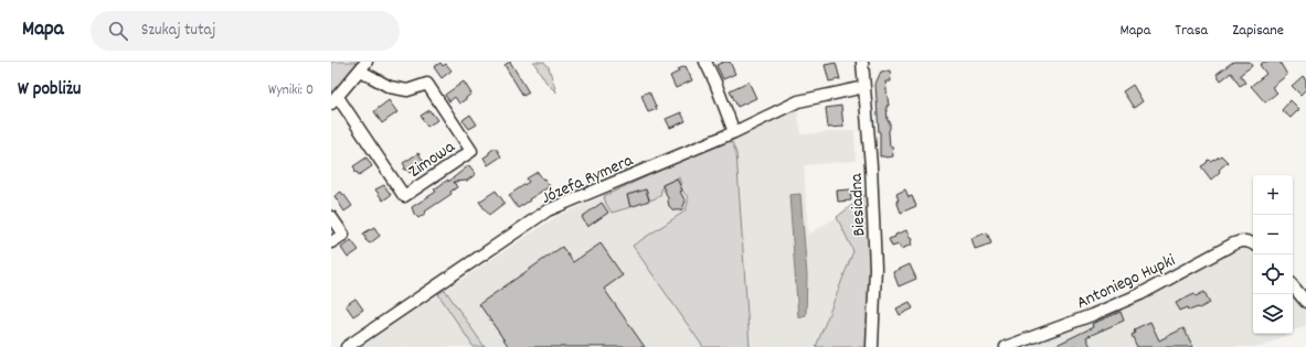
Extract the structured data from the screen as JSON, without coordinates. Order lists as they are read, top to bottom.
{
  "streets": {
    "street": [
      "Zimowa",
      "Józefa Rymera",
      "Biesiadna",
      "Antoniego Hupki"
    ]
  },
  "crossings": [
    ["Józefa Rymera", "Biesiadna"]
  ],
  "page": {
    "header": "Mapa",
    "search": "Szukaj tutaj",
    "nav": ["Mapa", "Trasa", "Zapisane"],
    "heading": ["W pobliżu", "Wyniki: 0"],
    "map_buttons": ["+", "−"]
  }
}
